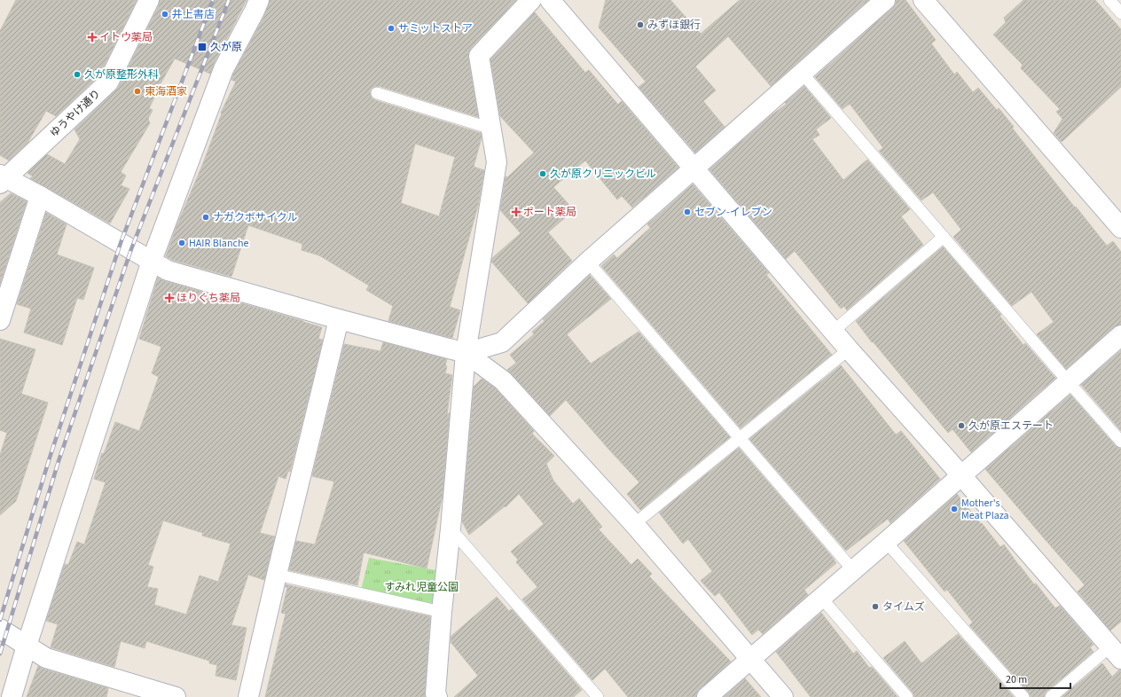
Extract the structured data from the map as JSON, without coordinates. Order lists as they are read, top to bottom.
{
  "streets": {
    "street": ["ゆうやけ通り"]
  },
  "parks": ["すみれ児童公園"],
  "places": {
    "other": [
      "井上書店",
      "みずほ銀行",
      "サミットストア",
      "久が原整形外科",
      "東海酒家",
      "久が原クリニックビル",
      "セブン-イレブン",
      "ナガクボサイクル",
      "HAIR Blanche",
      "久が原エステート",
      "Mother's Meat Plaza",
      "タイムズ"
    ],
    "health": ["イトウ薬局", "ポート薬局", "ほりぐち薬局"],
    "transit": ["久が原"]
  },
  "scale_bar": "20 m"
}
